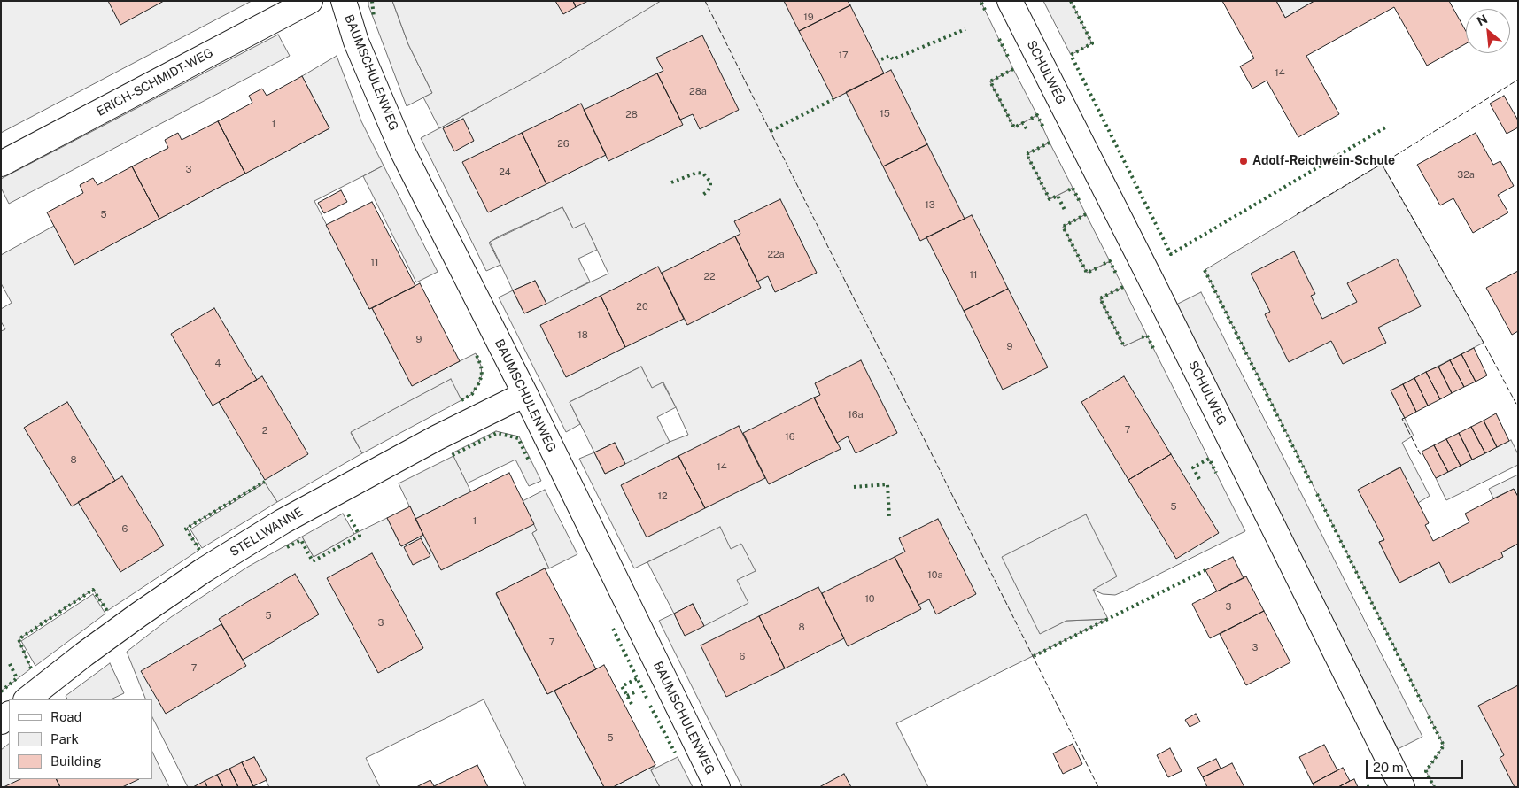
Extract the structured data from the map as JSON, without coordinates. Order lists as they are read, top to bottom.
{
  "streets": {
    "street": [
      "BAUMSCHULENWEG",
      "SCHULWEG",
      "ERICH-SCHMIDT-WEG",
      "STELLWANNE"
    ]
  },
  "crossings": [
    ["BAUMSCHULENWEG", "STELLWANNE"]
  ],
  "places": ["Adolf-Reichwein-Schule"],
  "house_numbers": [
    "19",
    "17",
    "14",
    "28a",
    "15",
    "28",
    "1",
    "26",
    "3",
    "24",
    "32a",
    "13",
    "5",
    "22a",
    "11",
    "11",
    "22",
    "20",
    "18",
    "9",
    "9",
    "4",
    "16a",
    "7",
    "2",
    "16",
    "8",
    "14",
    "12",
    "5",
    "1",
    "6",
    "10a",
    "10",
    "3",
    "5",
    "3",
    "8",
    "7",
    "3",
    "6",
    "7",
    "5"
  ],
  "legend": ["Road", "Park", "Building"],
  "scale_bar": "20 m",
  "north": "top left"
}
